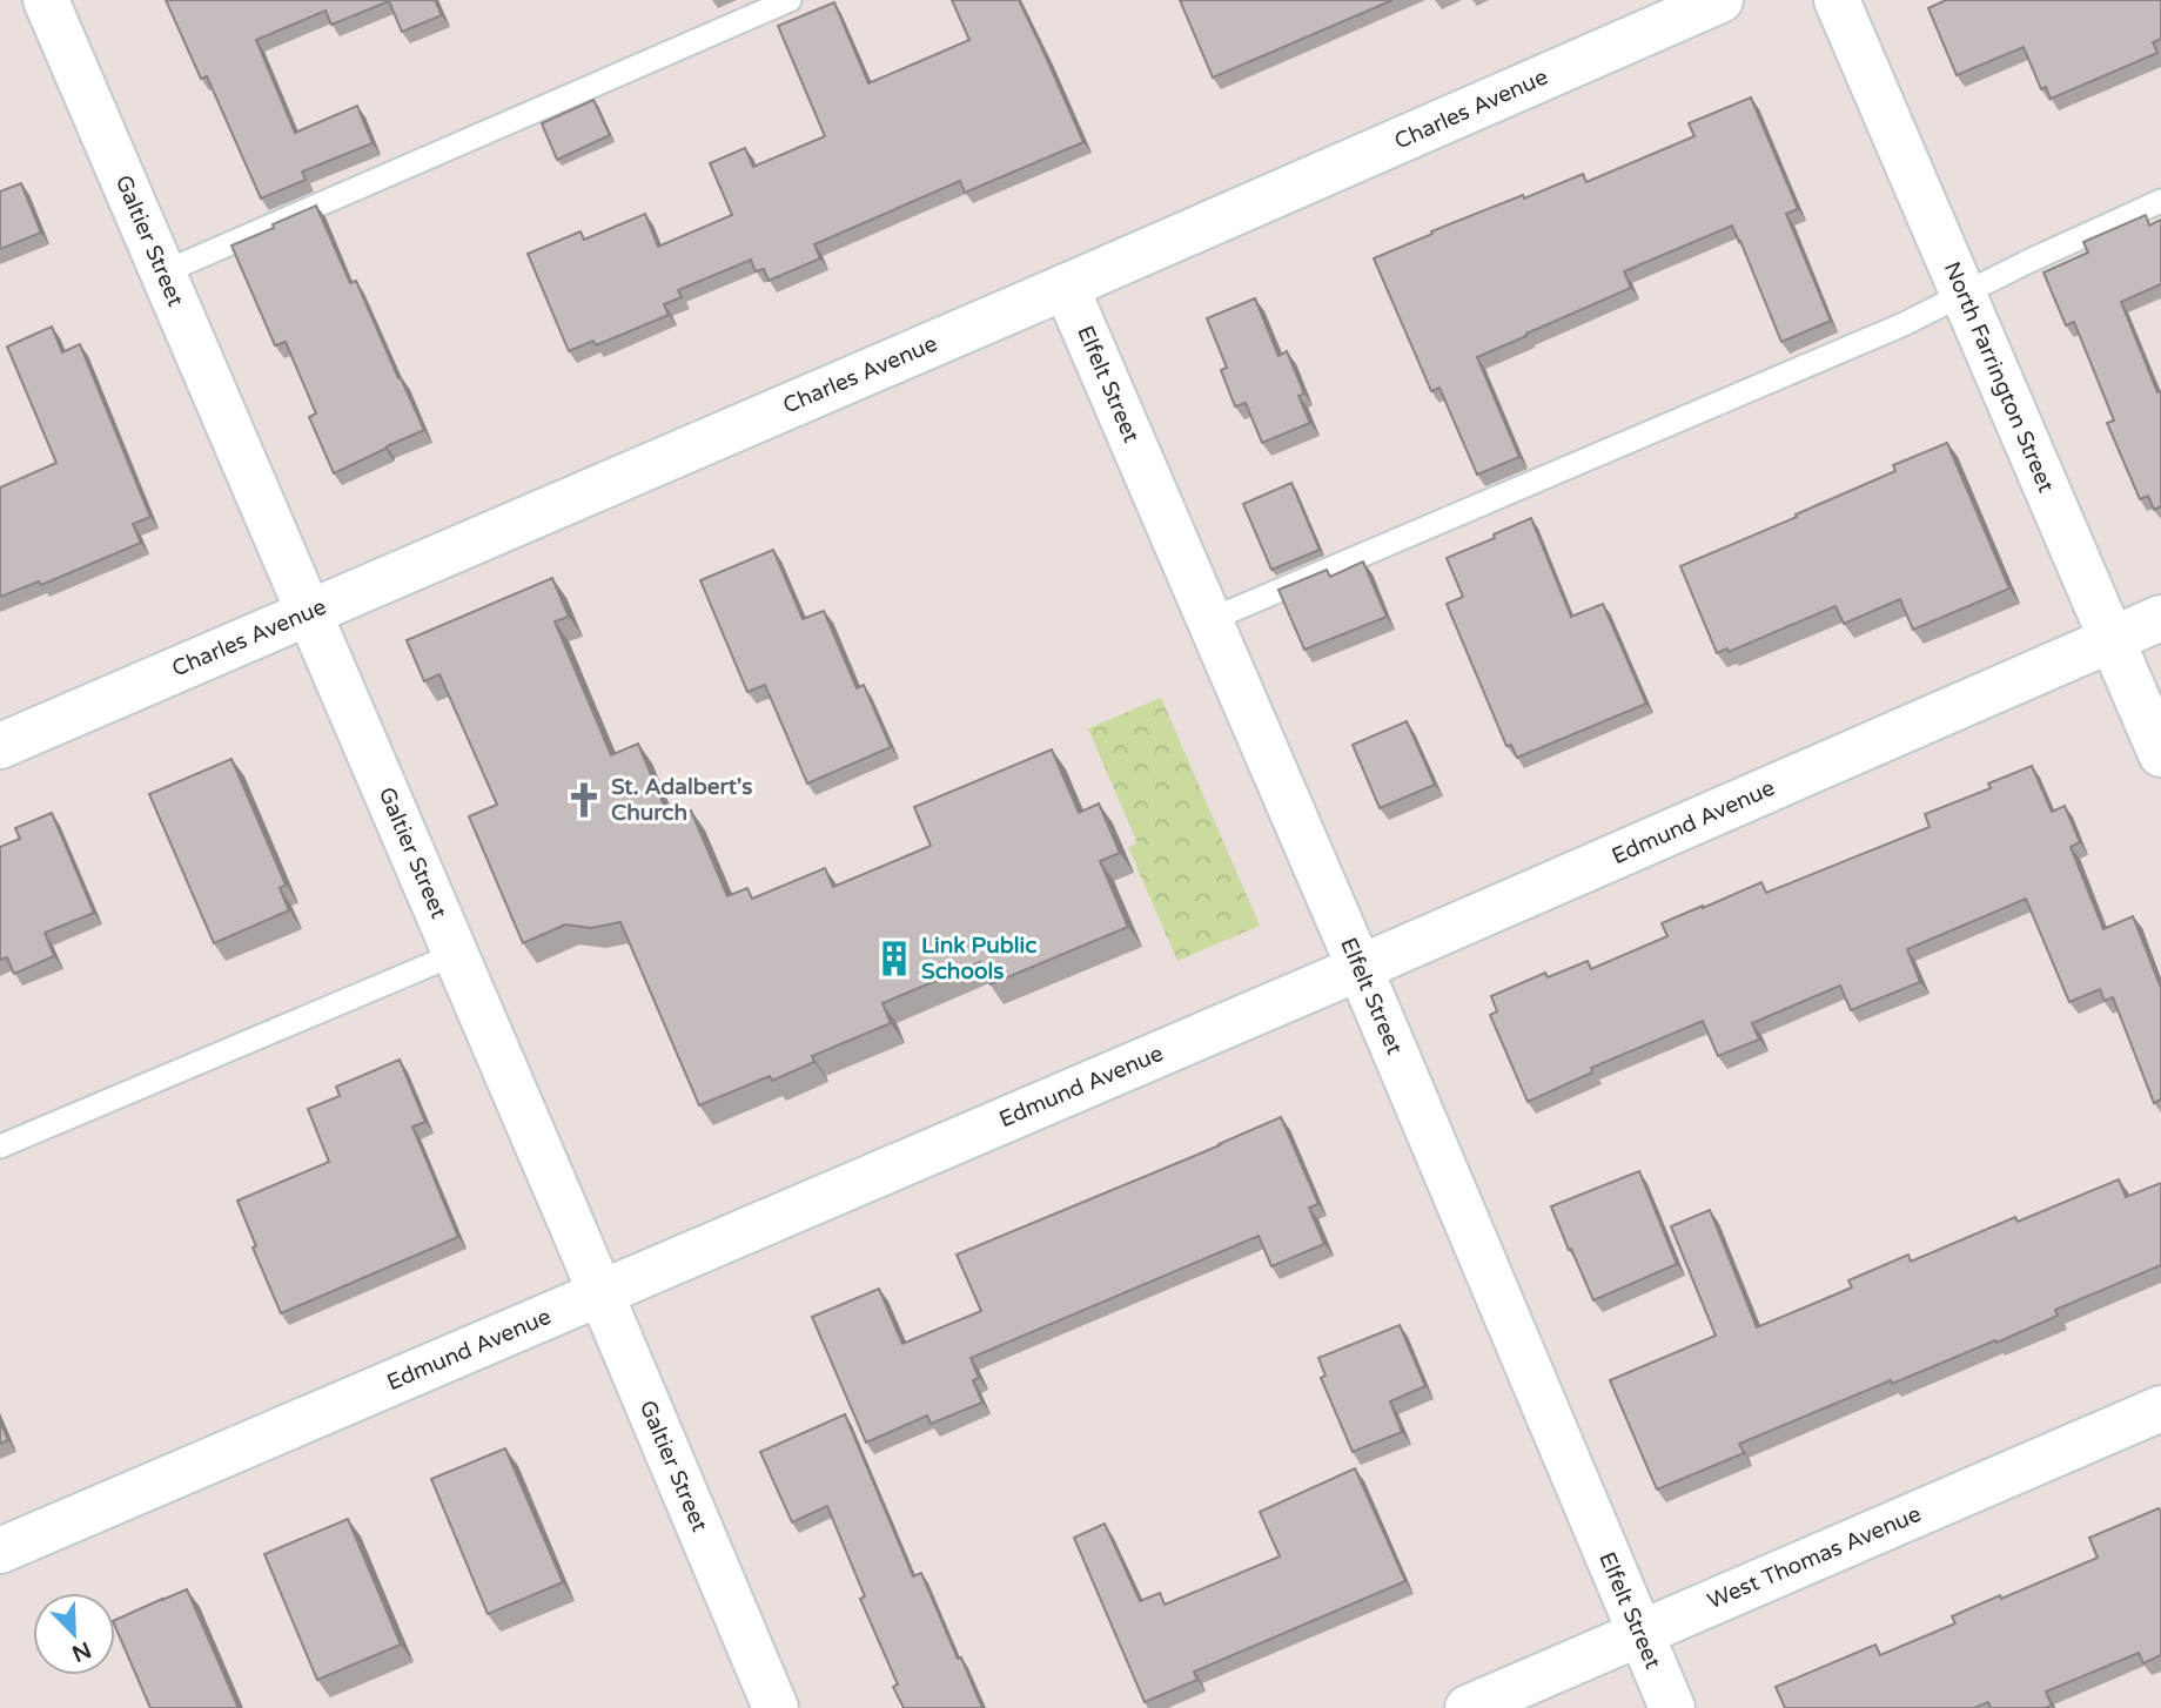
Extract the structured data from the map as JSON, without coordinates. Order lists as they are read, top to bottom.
{
  "streets": {
    "street": [
      "Charles Avenue",
      "Galtier Street",
      "North Farrington Street",
      "Elfelt Street",
      "Edmund Avenue",
      "West Thomas Avenue"
    ]
  },
  "crossings": [
    ["Charles Avenue", "Galtier Street"],
    ["Charles Avenue", "Elfelt Street"],
    ["Galtier Street", "Edmund Avenue"],
    ["North Farrington Street", "Edmund Avenue"],
    ["Elfelt Street", "Edmund Avenue"],
    ["Elfelt Street", "West Thomas Avenue"]
  ],
  "places": {
    "church": ["St. Adalbert's Church"],
    "building": ["Link Public Schools"]
  },
  "north": "bottom right"
}
